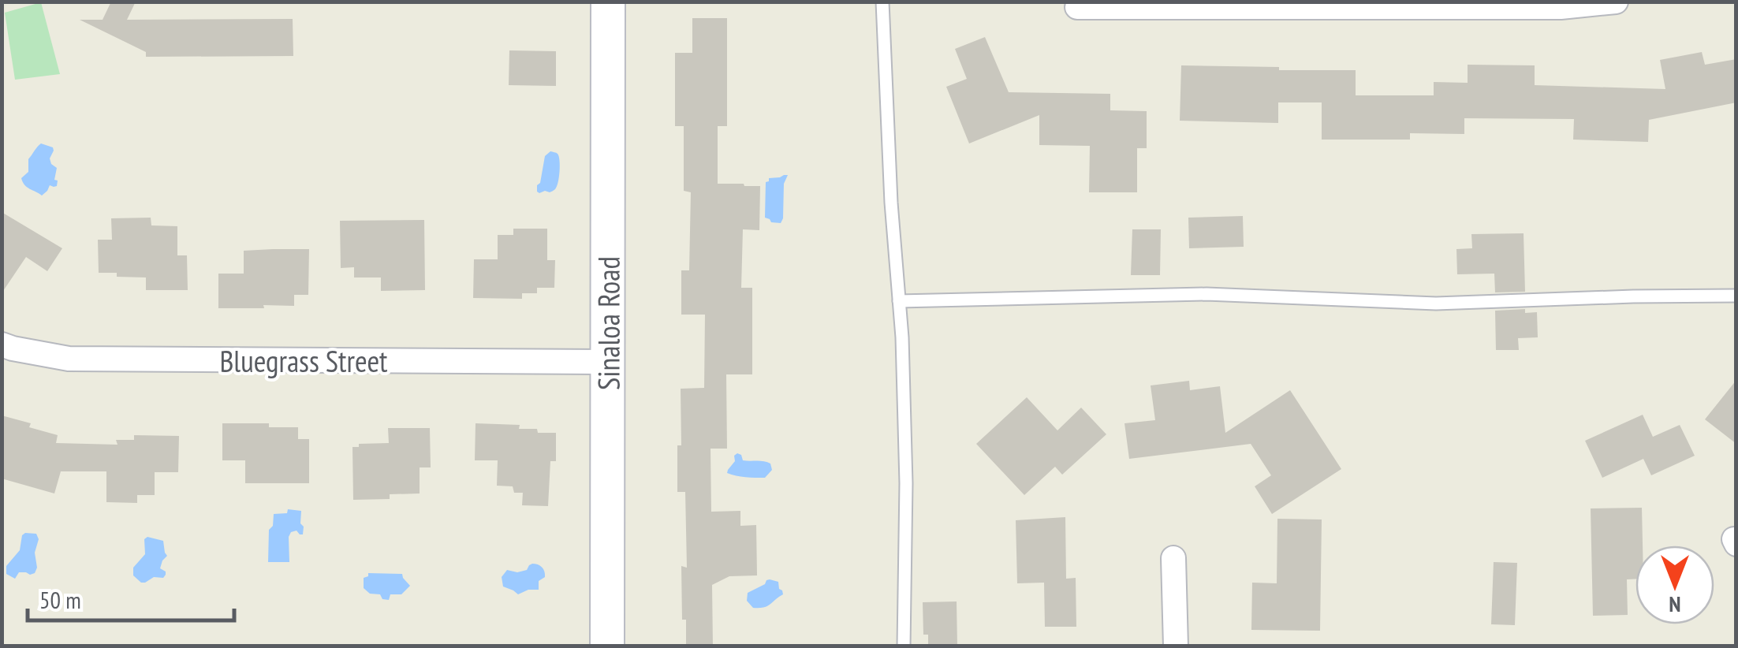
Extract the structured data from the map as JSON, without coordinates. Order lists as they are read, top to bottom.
{
  "streets": {
    "street": ["Sinaloa Road", "Bluegrass Street"]
  },
  "crossings": [
    ["Sinaloa Road", "Bluegrass Street"]
  ],
  "scale_bar": "50 m",
  "north": "bottom"
}
